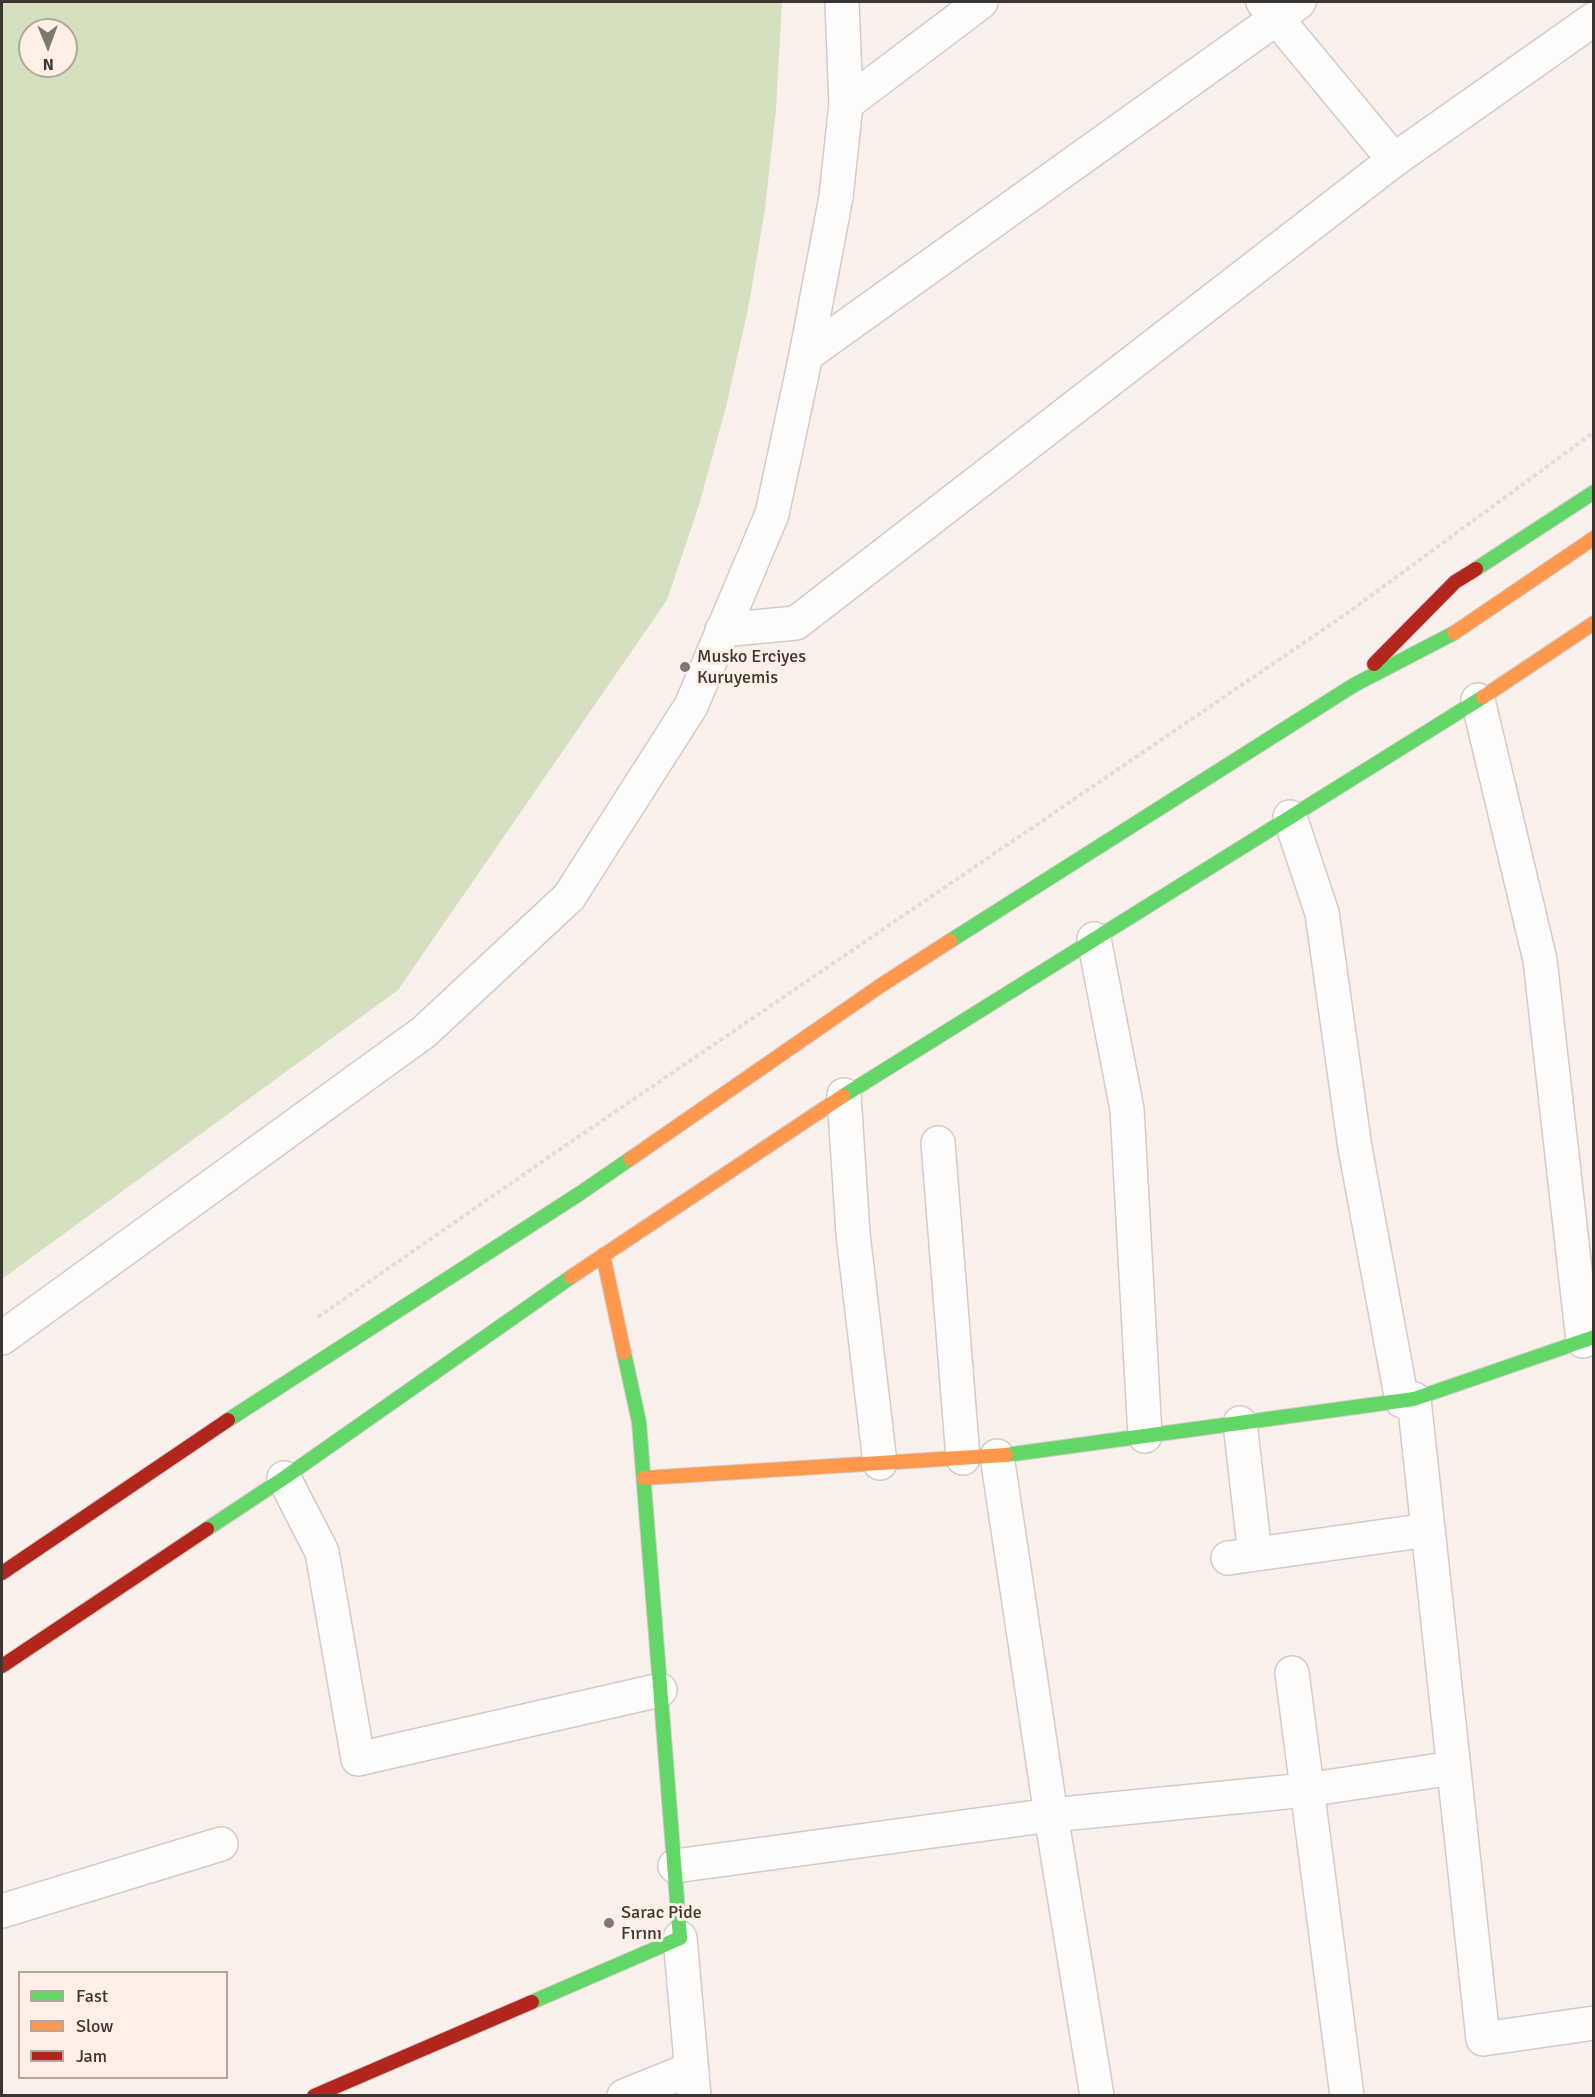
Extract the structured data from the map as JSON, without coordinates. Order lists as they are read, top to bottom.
{
  "places": ["Musko Erciyes Kuruyemis", "Sarac Pide Fırını"],
  "legend": ["Fast", "Slow", "Jam"],
  "north": "bottom"
}
